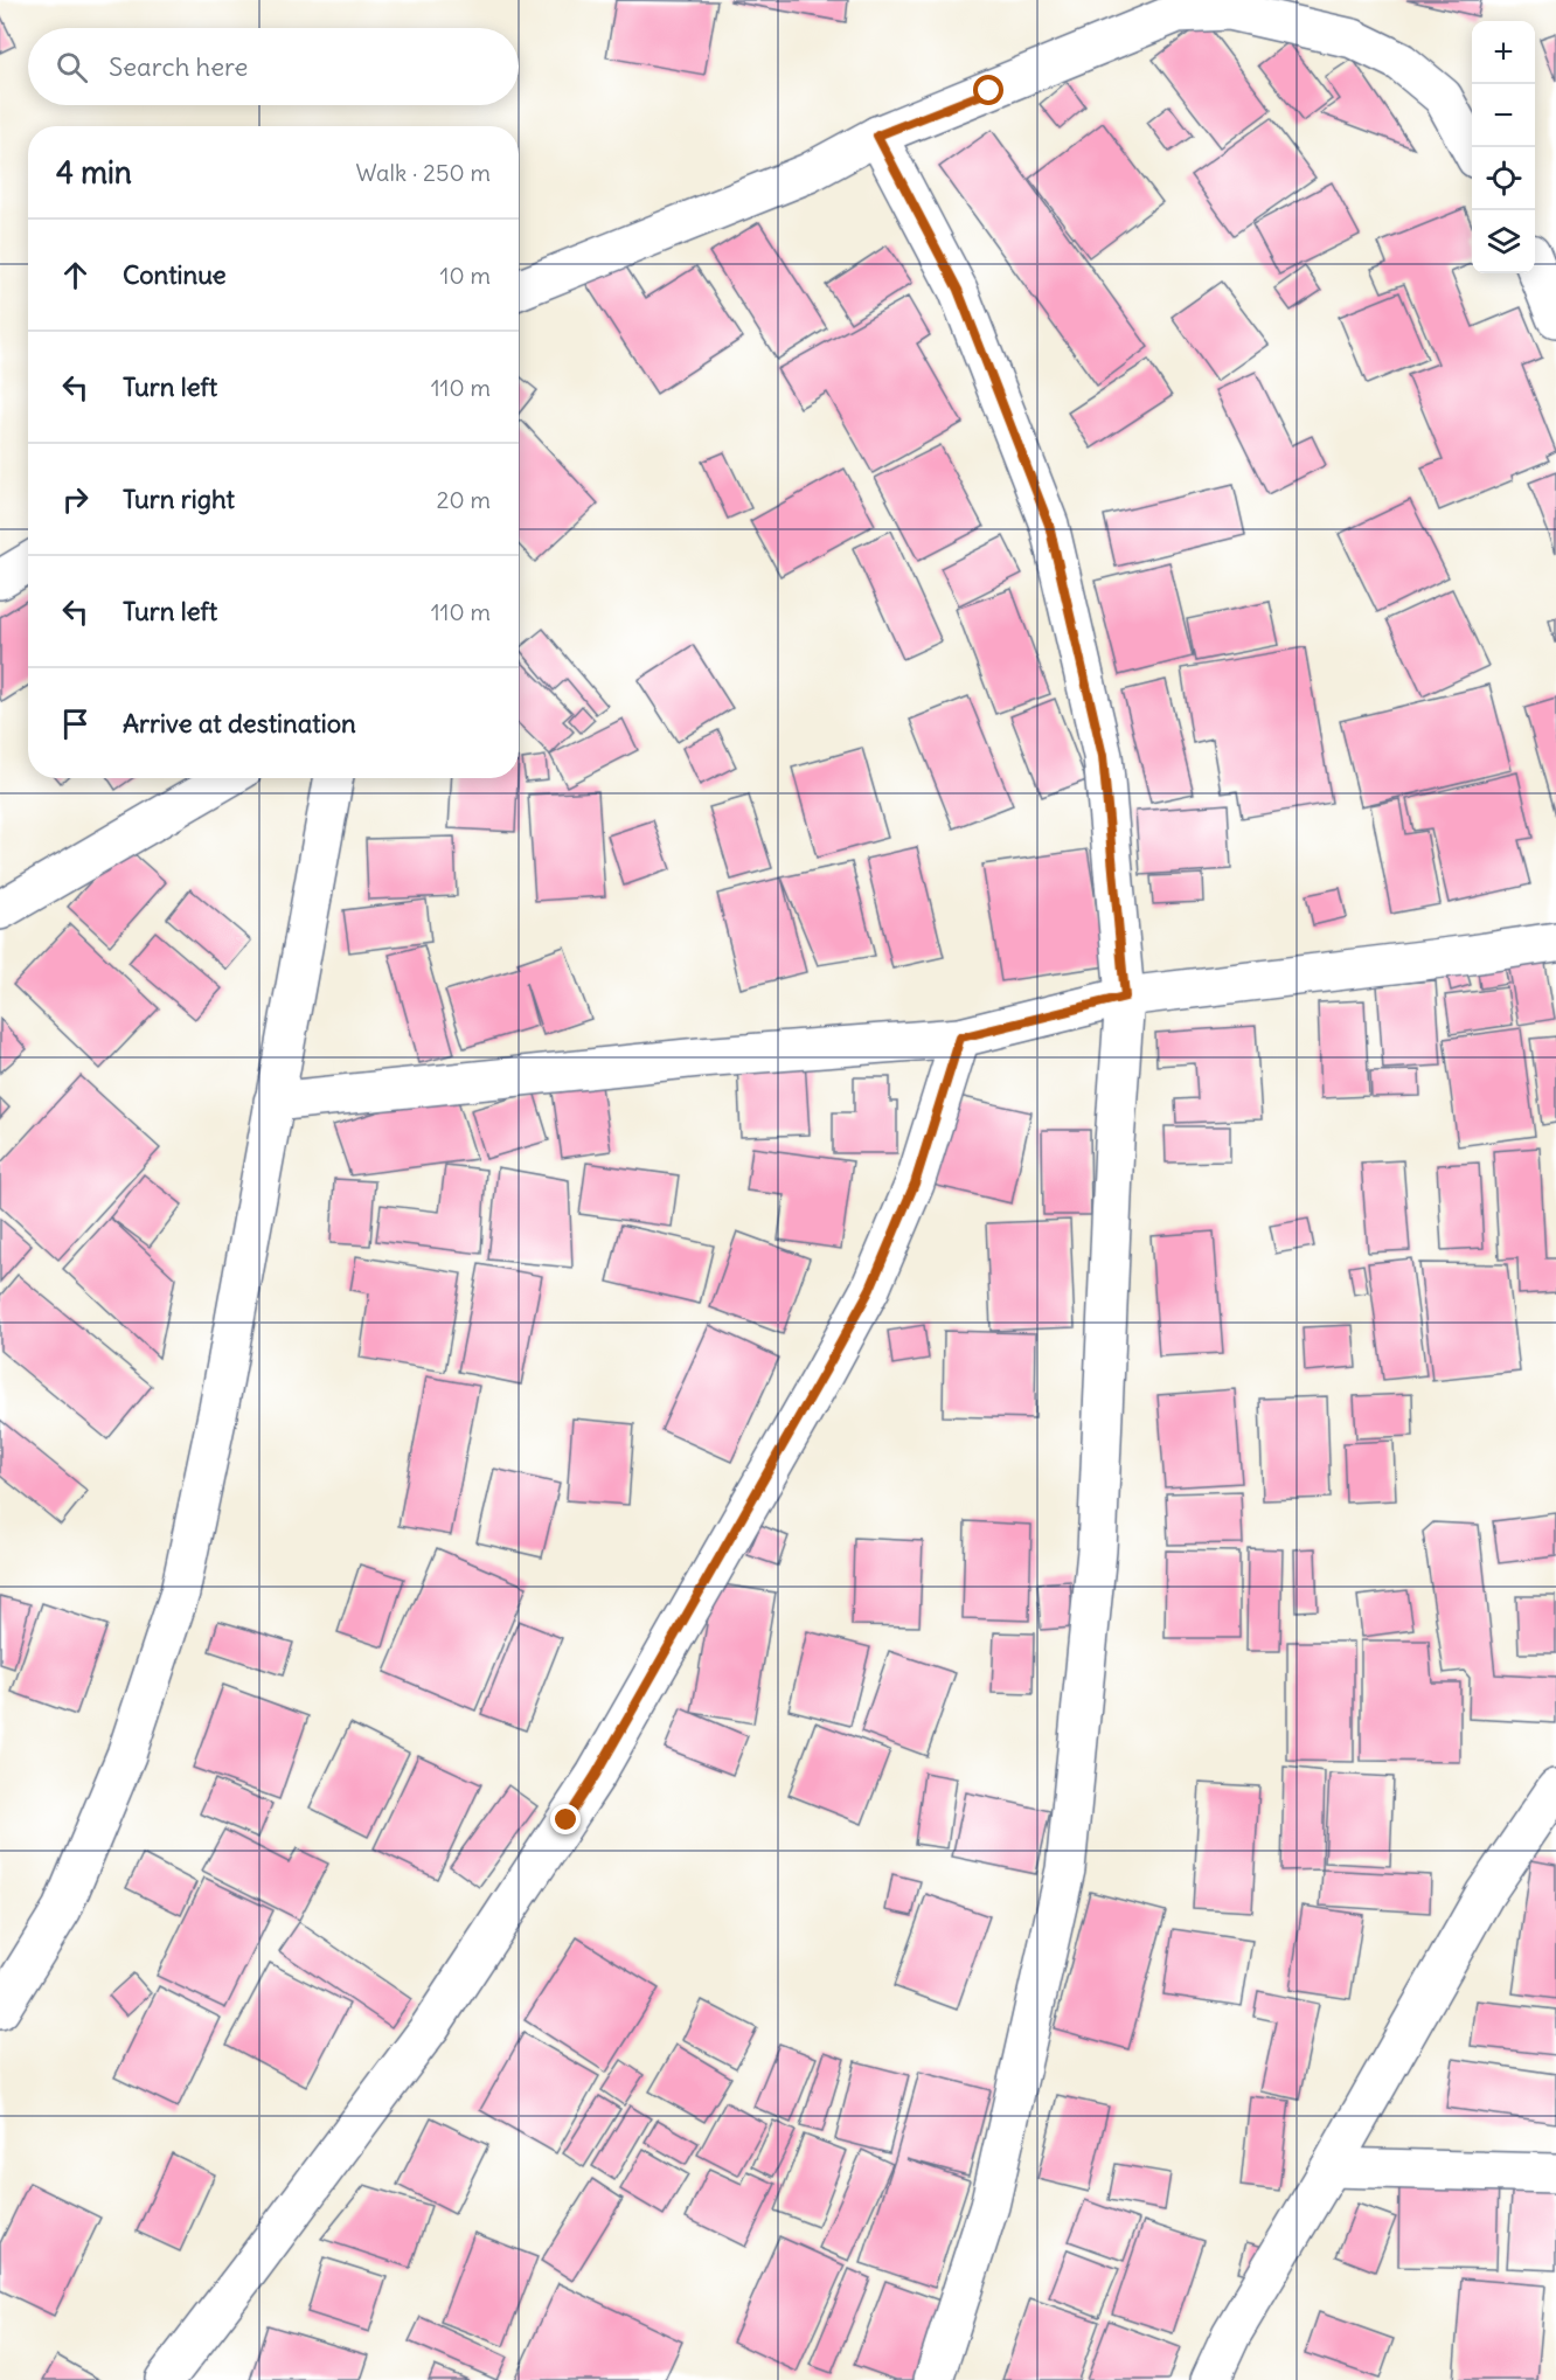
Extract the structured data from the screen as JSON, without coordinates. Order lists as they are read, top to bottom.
{
  "page": {
    "map_buttons": ["+", "−"],
    "search": "Search here",
    "heading": ["4 min", "Walk · 250 m"],
    "list": [
      ["Continue", "10 m"],
      ["Turn left", "110 m"],
      ["Turn right", "20 m"],
      ["Turn left", "110 m"],
      "Arrive at destination"
    ]
  }
}
